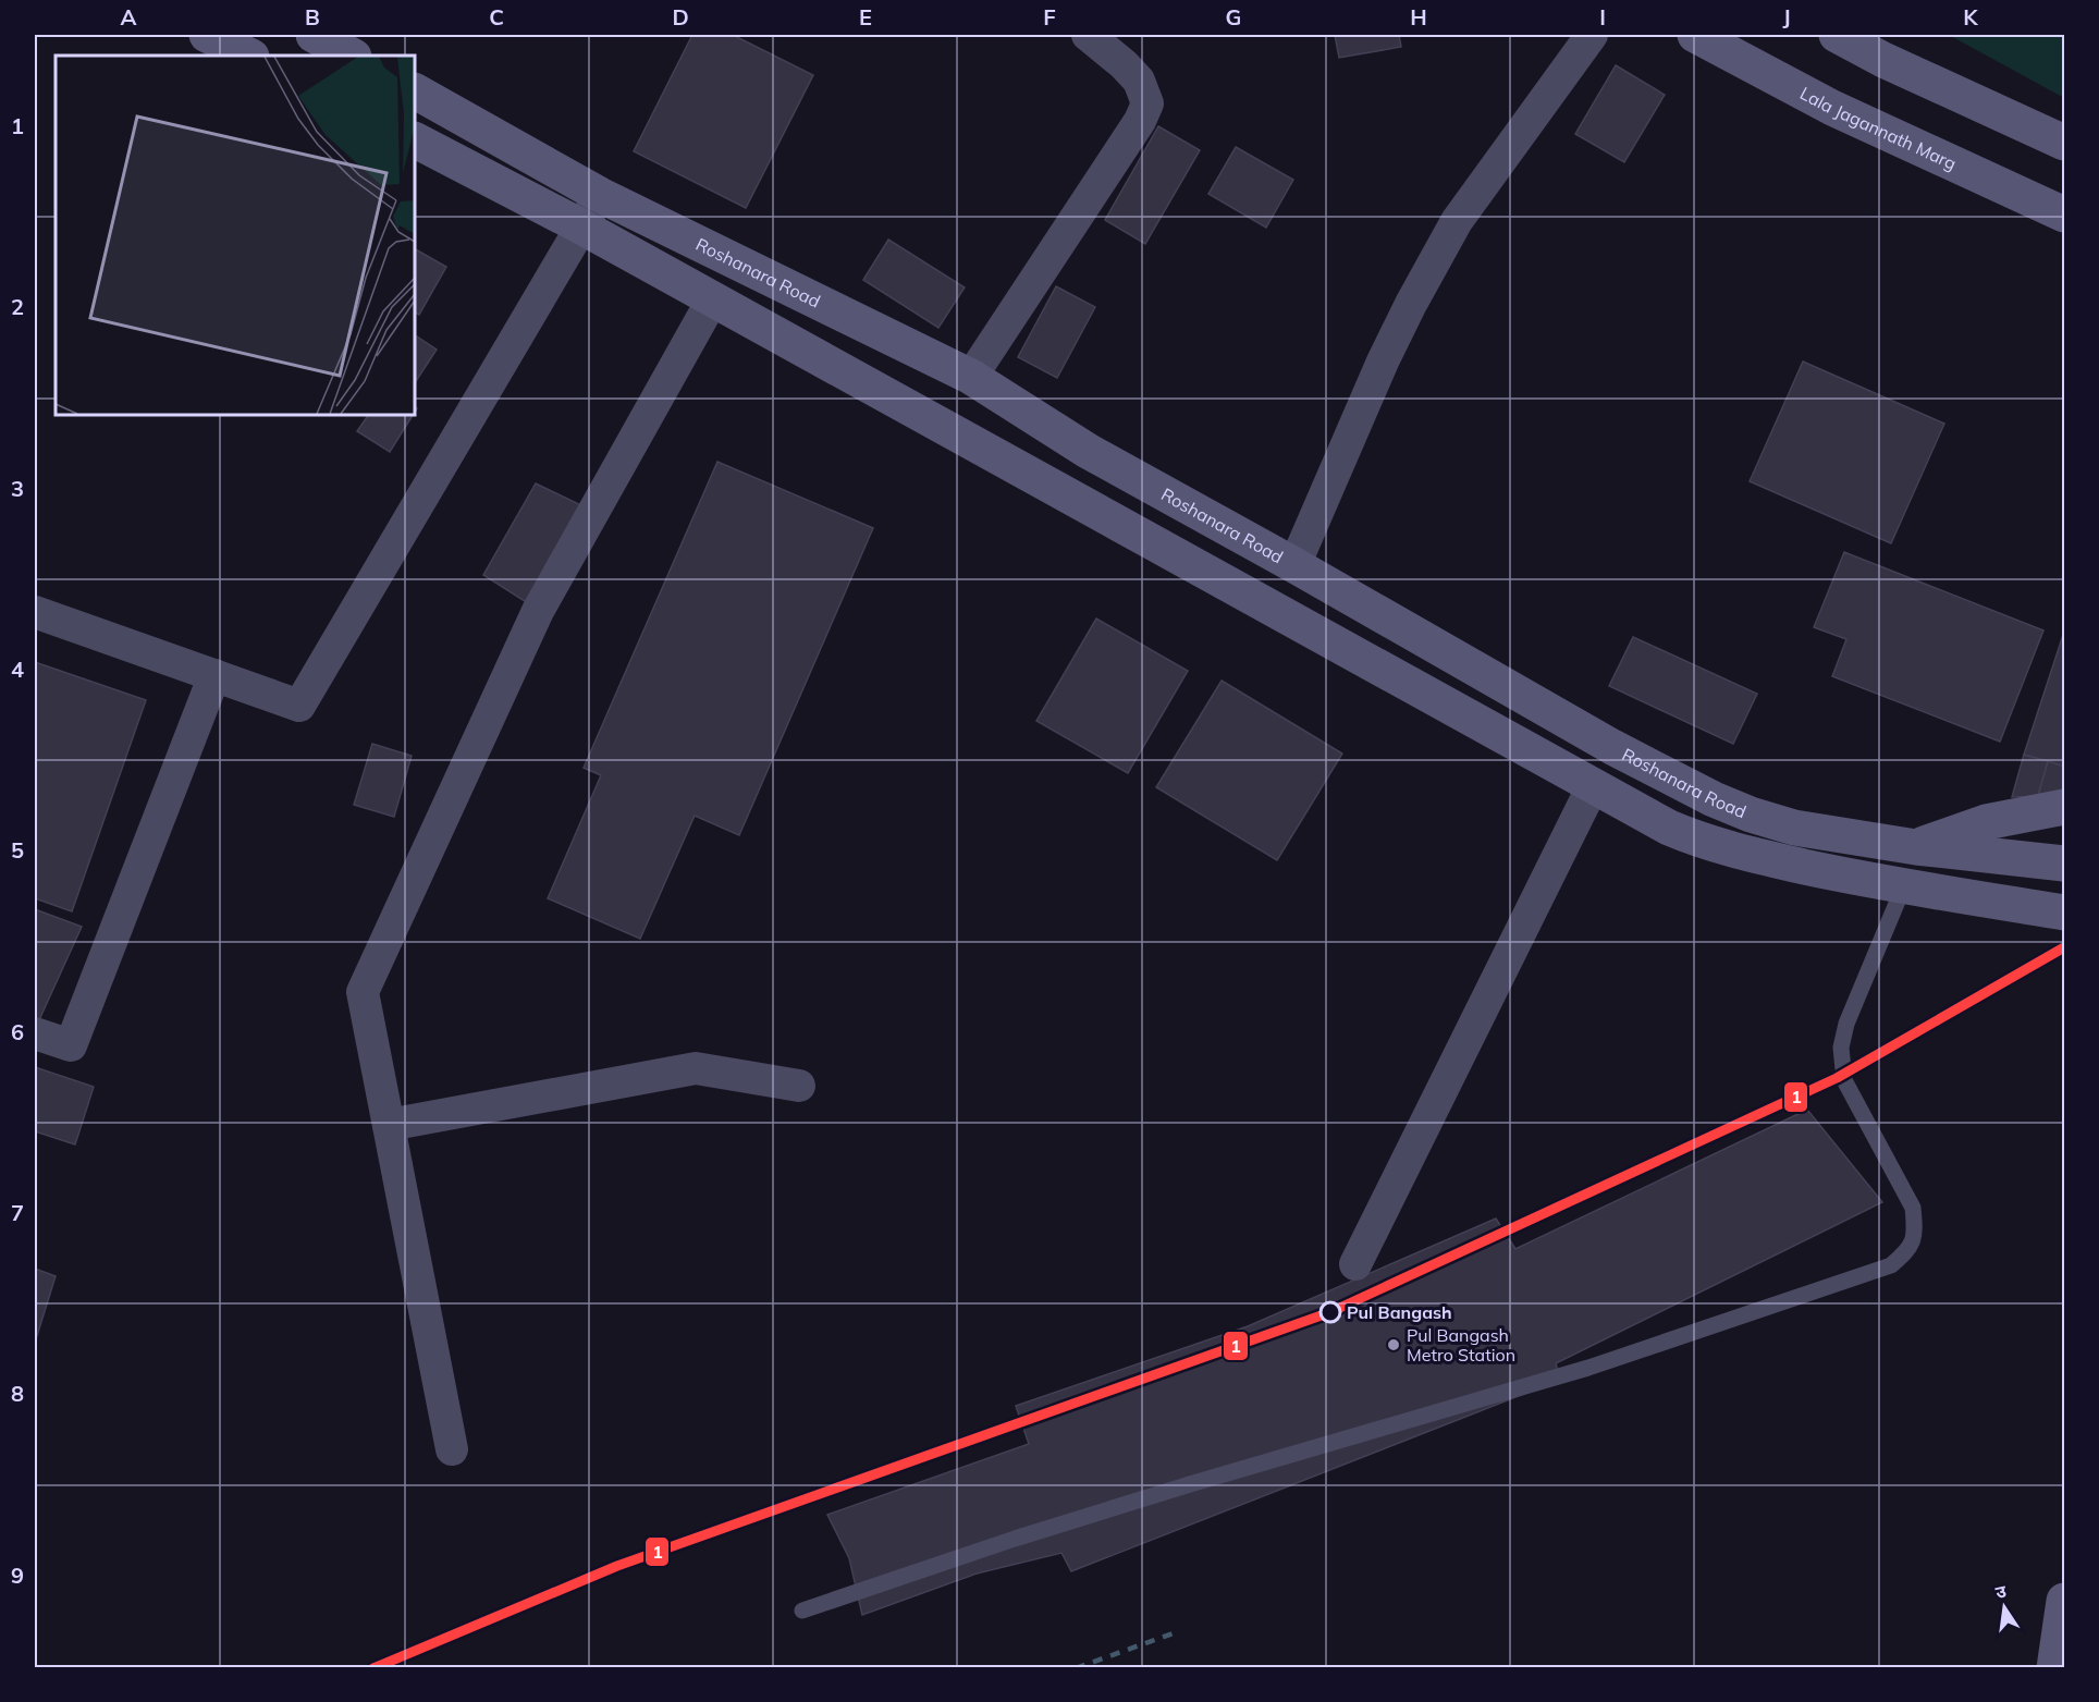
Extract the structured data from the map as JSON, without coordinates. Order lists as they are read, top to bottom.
{
  "streets": {
    "street": ["Lala Jagannath Marg", "Roshanara Road"]
  },
  "places": ["Pul Bangash", "Pul Bangash Metro Station"],
  "lines": ["transit line 1"],
  "north": "top",
  "grid": {
    "columns": [
      "A",
      "B",
      "C",
      "D",
      "E",
      "F",
      "G",
      "H",
      "I",
      "J",
      "K"
    ],
    "rows": [
      "1",
      "2",
      "3",
      "4",
      "5",
      "6",
      "7",
      "8",
      "9"
    ]
  }
}
